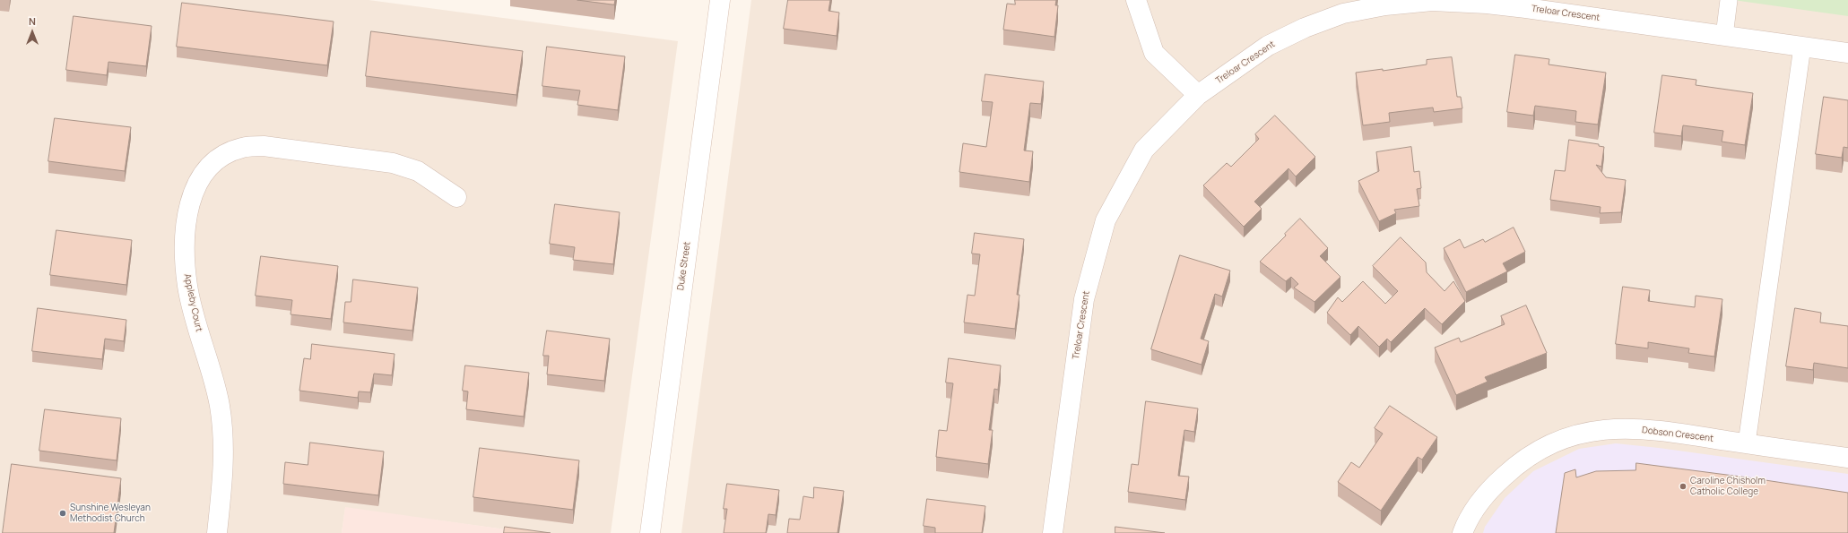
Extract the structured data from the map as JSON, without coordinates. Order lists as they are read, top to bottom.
{
  "streets": {
    "street": [
      "Treloar Crescent",
      "Duke Street",
      "Appleby Court",
      "Dobson Crescent"
    ]
  },
  "places": ["Caroline Chisholm Catholic College", "Sunshine Wesleyan Methodist Church"],
  "north": "top"
}
